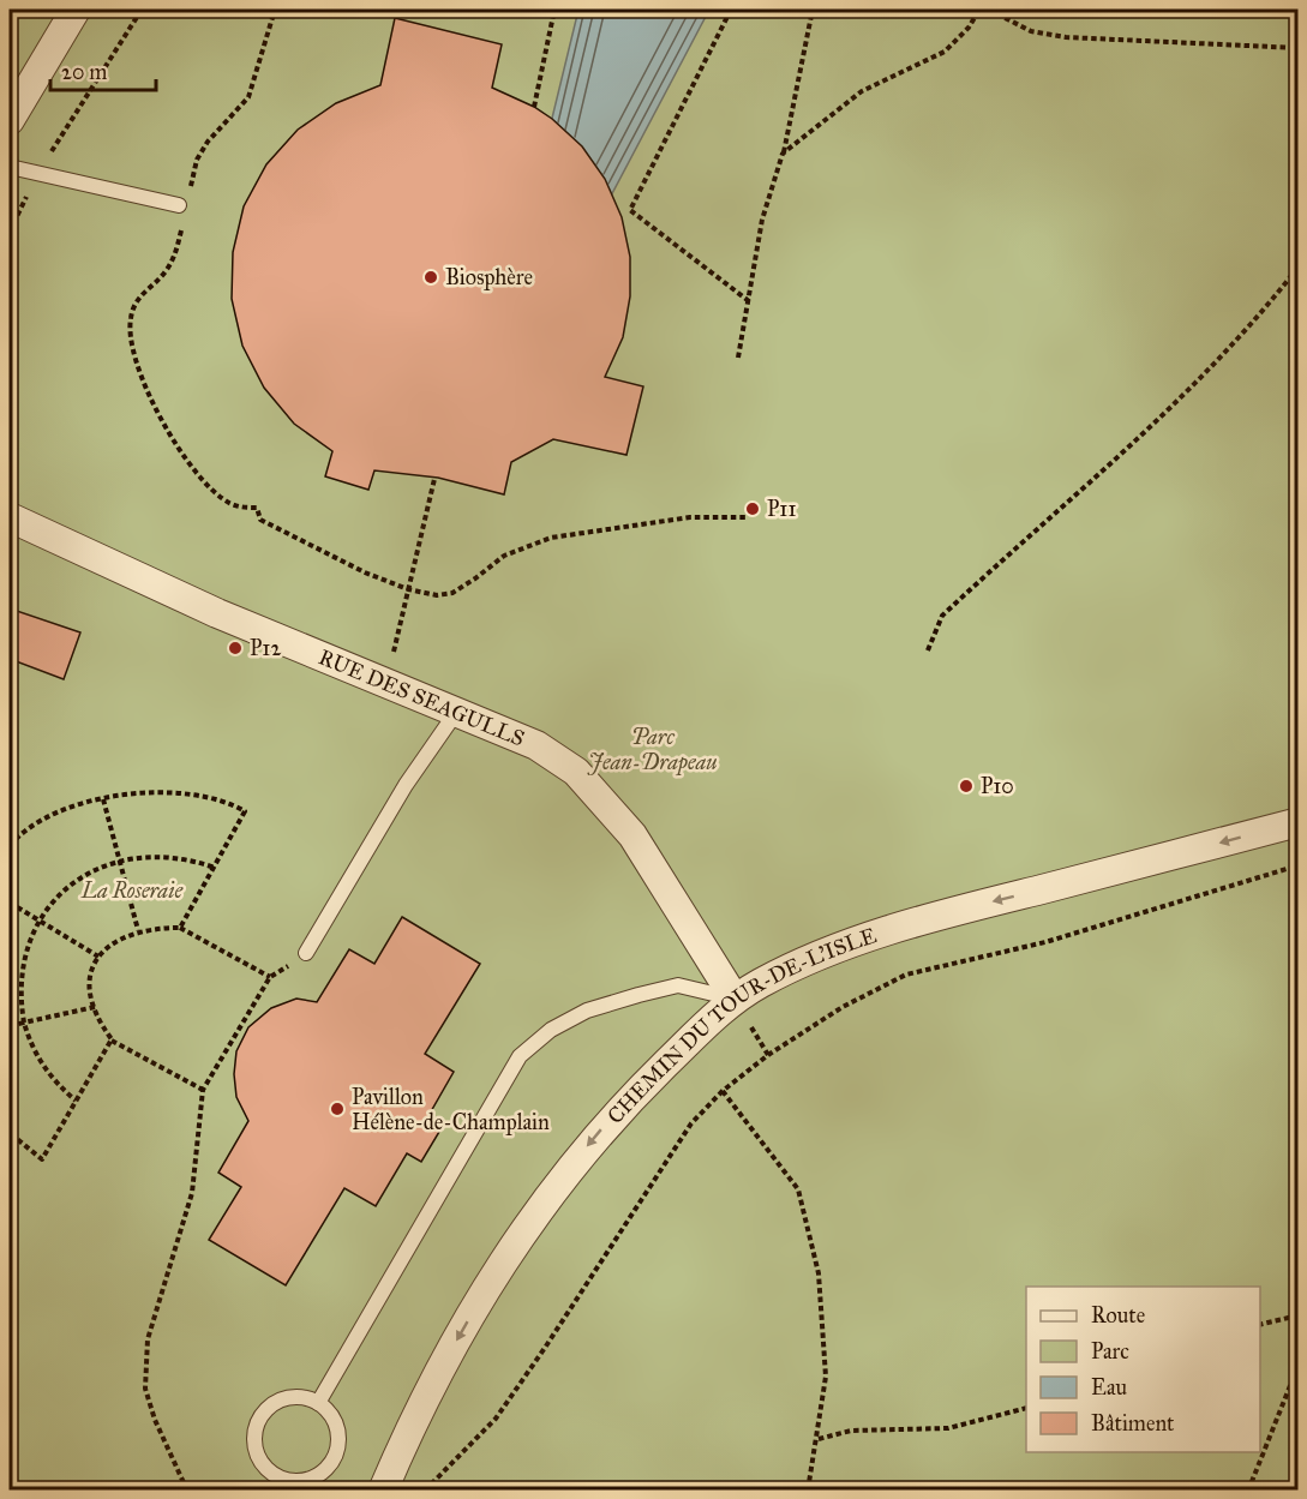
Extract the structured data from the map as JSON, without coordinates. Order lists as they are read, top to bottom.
{
  "streets": {
    "street": ["RUE DES SEAGULLS", "CHEMIN DU TOUR-DE-L'ISLE"]
  },
  "crossings": [
    ["RUE DES SEAGULLS", "CHEMIN DU TOUR-DE-L'ISLE"]
  ],
  "one_way": ["CHEMIN DU TOUR-DE-L'ISLE"],
  "parks": ["Parc Jean-Drapeau", "La Roseraie"],
  "places": [
    "Biosphère",
    "P11",
    "P12",
    "P10",
    "Pavillon Hélène-de-Champlain"
  ],
  "legend": [
    "Route",
    "Parc",
    "Eau",
    "Bâtiment"
  ],
  "scale_bar": "20 m"
}
